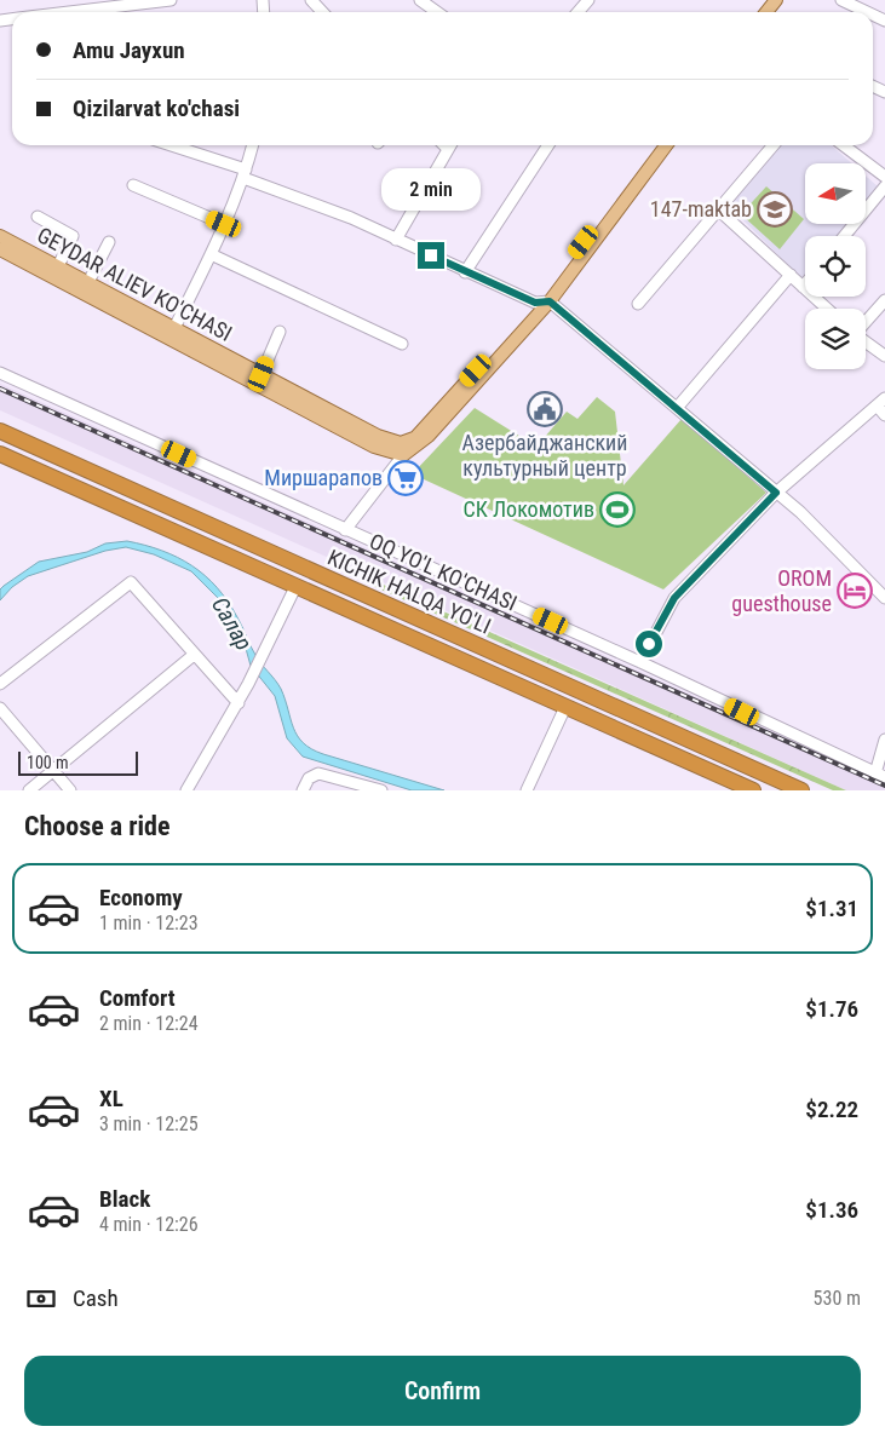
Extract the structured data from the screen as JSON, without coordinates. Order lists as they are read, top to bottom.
{
  "streets": {
    "highway": ["KICHIK HALQA YO'LI"],
    "main road": ["GEYDAR ALIEV KO'CHASI"],
    "street": ["OQ YO'L KO'CHASI"]
  },
  "water": ["Салар"],
  "places": {
    "school or university": ["147-maktab"],
    "public building": ["Азербайджанский культурный центр"],
    "supermarket": ["Миршарапов"],
    "sports": ["СК Локомотив"],
    "hotel": ["OROM guesthouse"]
  },
  "scale_bar": "100 m",
  "north": "left",
  "page": {
    "banner": ["Amu Jayxun", "Qizilarvat ko'chasi"],
    "bubble": "2 min",
    "scale": "100 m",
    "heading": "Choose a ride",
    "list": [
      {
        "name": "Economy",
        "note": "1 min · 12:23",
        "value": "$1.31"
      },
      {
        "name": "Comfort",
        "note": "2 min · 12:24",
        "value": "$1.76"
      },
      {
        "name": "XL",
        "note": "3 min · 12:25",
        "value": "$2.22"
      },
      {
        "name": "Black",
        "note": "4 min · 12:26",
        "value": "$1.36"
      }
    ],
    "pay": ["Cash", "530 m"],
    "buttons": "Confirm"
  }
}
